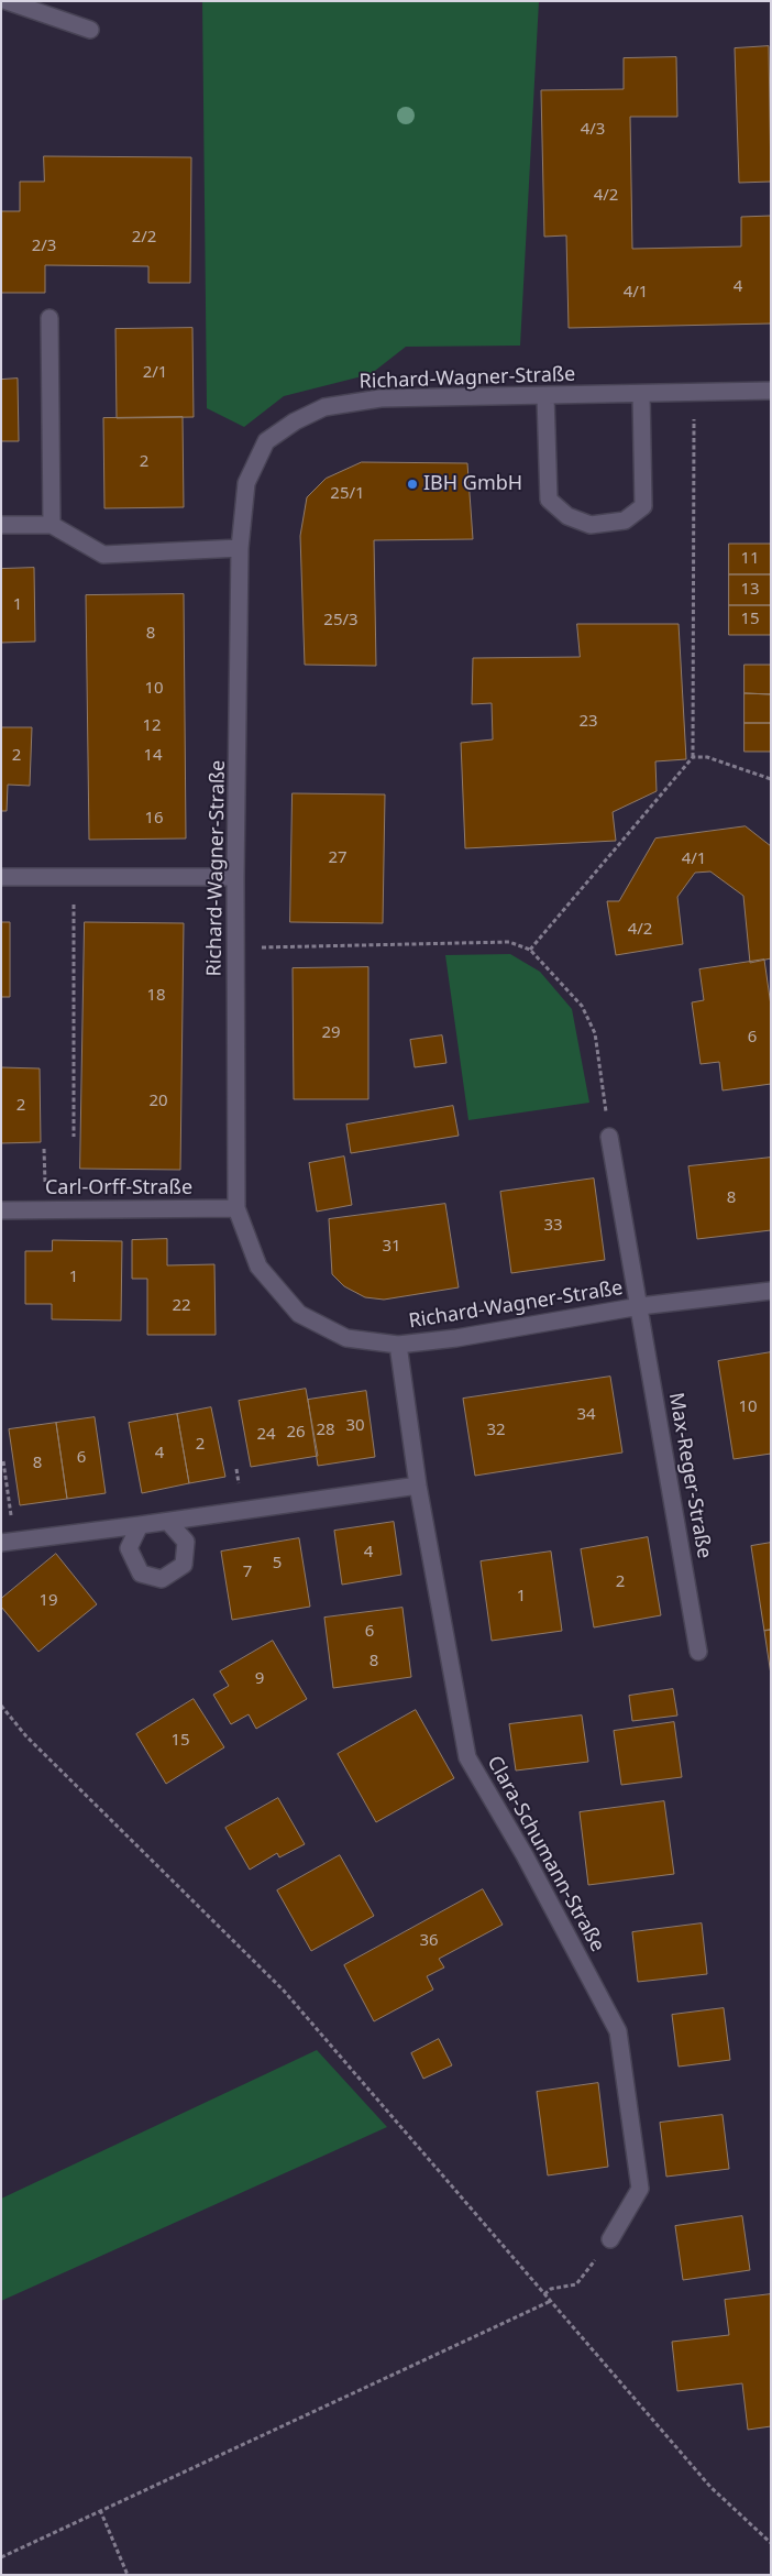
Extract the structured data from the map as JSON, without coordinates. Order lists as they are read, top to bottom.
{
  "streets": {
    "street": [
      "Richard-Wagner-Straße",
      "Carl-Orff-Straße",
      "Max-Reger-Straße",
      "Clara-Schumann-Straße"
    ]
  },
  "crossings": [
    ["Richard-Wagner-Straße", "Carl-Orff-Straße"],
    ["Richard-Wagner-Straße", "Max-Reger-Straße"],
    ["Richard-Wagner-Straße", "Clara-Schumann-Straße"]
  ],
  "places": ["IBH GmbH"],
  "house_numbers": [
    "4/3",
    "4/2",
    "2/2",
    "2/3",
    "4",
    "4/1",
    "2/1",
    "2",
    "25/1",
    "11",
    "13",
    "1",
    "15",
    "25/3",
    "8",
    "10",
    "23",
    "12",
    "2",
    "14",
    "16",
    "27",
    "4/1",
    "4/2",
    "18",
    "29",
    "6",
    "20",
    "2",
    "8",
    "33",
    "31",
    "1",
    "22",
    "10",
    "34",
    "30",
    "28",
    "32",
    "26",
    "24",
    "2",
    "4",
    "6",
    "8",
    "4",
    "5",
    "7",
    "2",
    "1",
    "19",
    "6",
    "8",
    "9",
    "15",
    "36"
  ]
}
